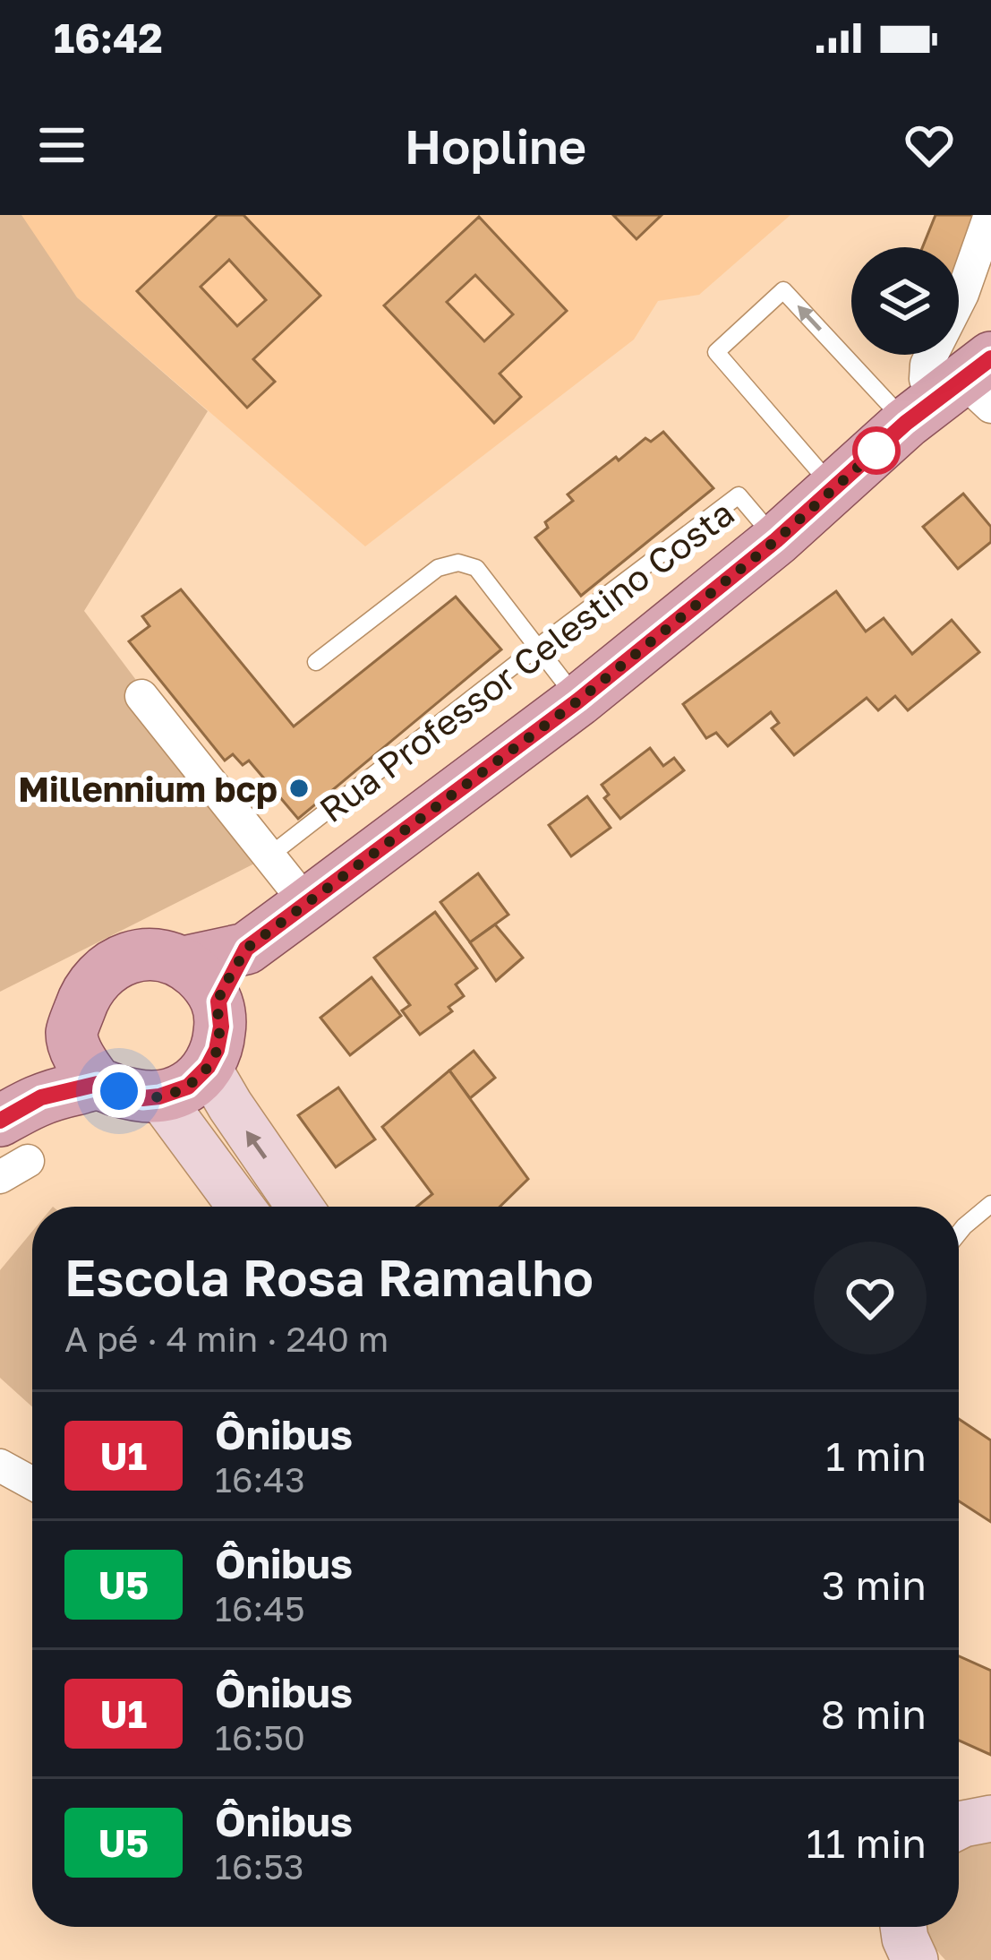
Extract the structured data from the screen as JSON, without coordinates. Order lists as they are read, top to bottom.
{
  "streets": {
    "main road": ["Rua Professor Celestino Costa"]
  },
  "places": ["Millennium bcp"],
  "lines": ["bus line U1"],
  "page": {
    "status": "16:42",
    "header": "Hopline",
    "heading": ["Escola Rosa Ramalho", "A pé · 4 min · 240 m"],
    "list": [
      {
        "mark": "U1",
        "name": "Ônibus",
        "note": "16:43",
        "value": "1 min"
      },
      {
        "mark": "U5",
        "name": "Ônibus",
        "note": "16:45",
        "value": "3 min"
      },
      {
        "mark": "U1",
        "name": "Ônibus",
        "note": "16:50",
        "value": "8 min"
      },
      {
        "mark": "U5",
        "name": "Ônibus",
        "note": "16:53",
        "value": "11 min"
      }
    ]
  }
}
